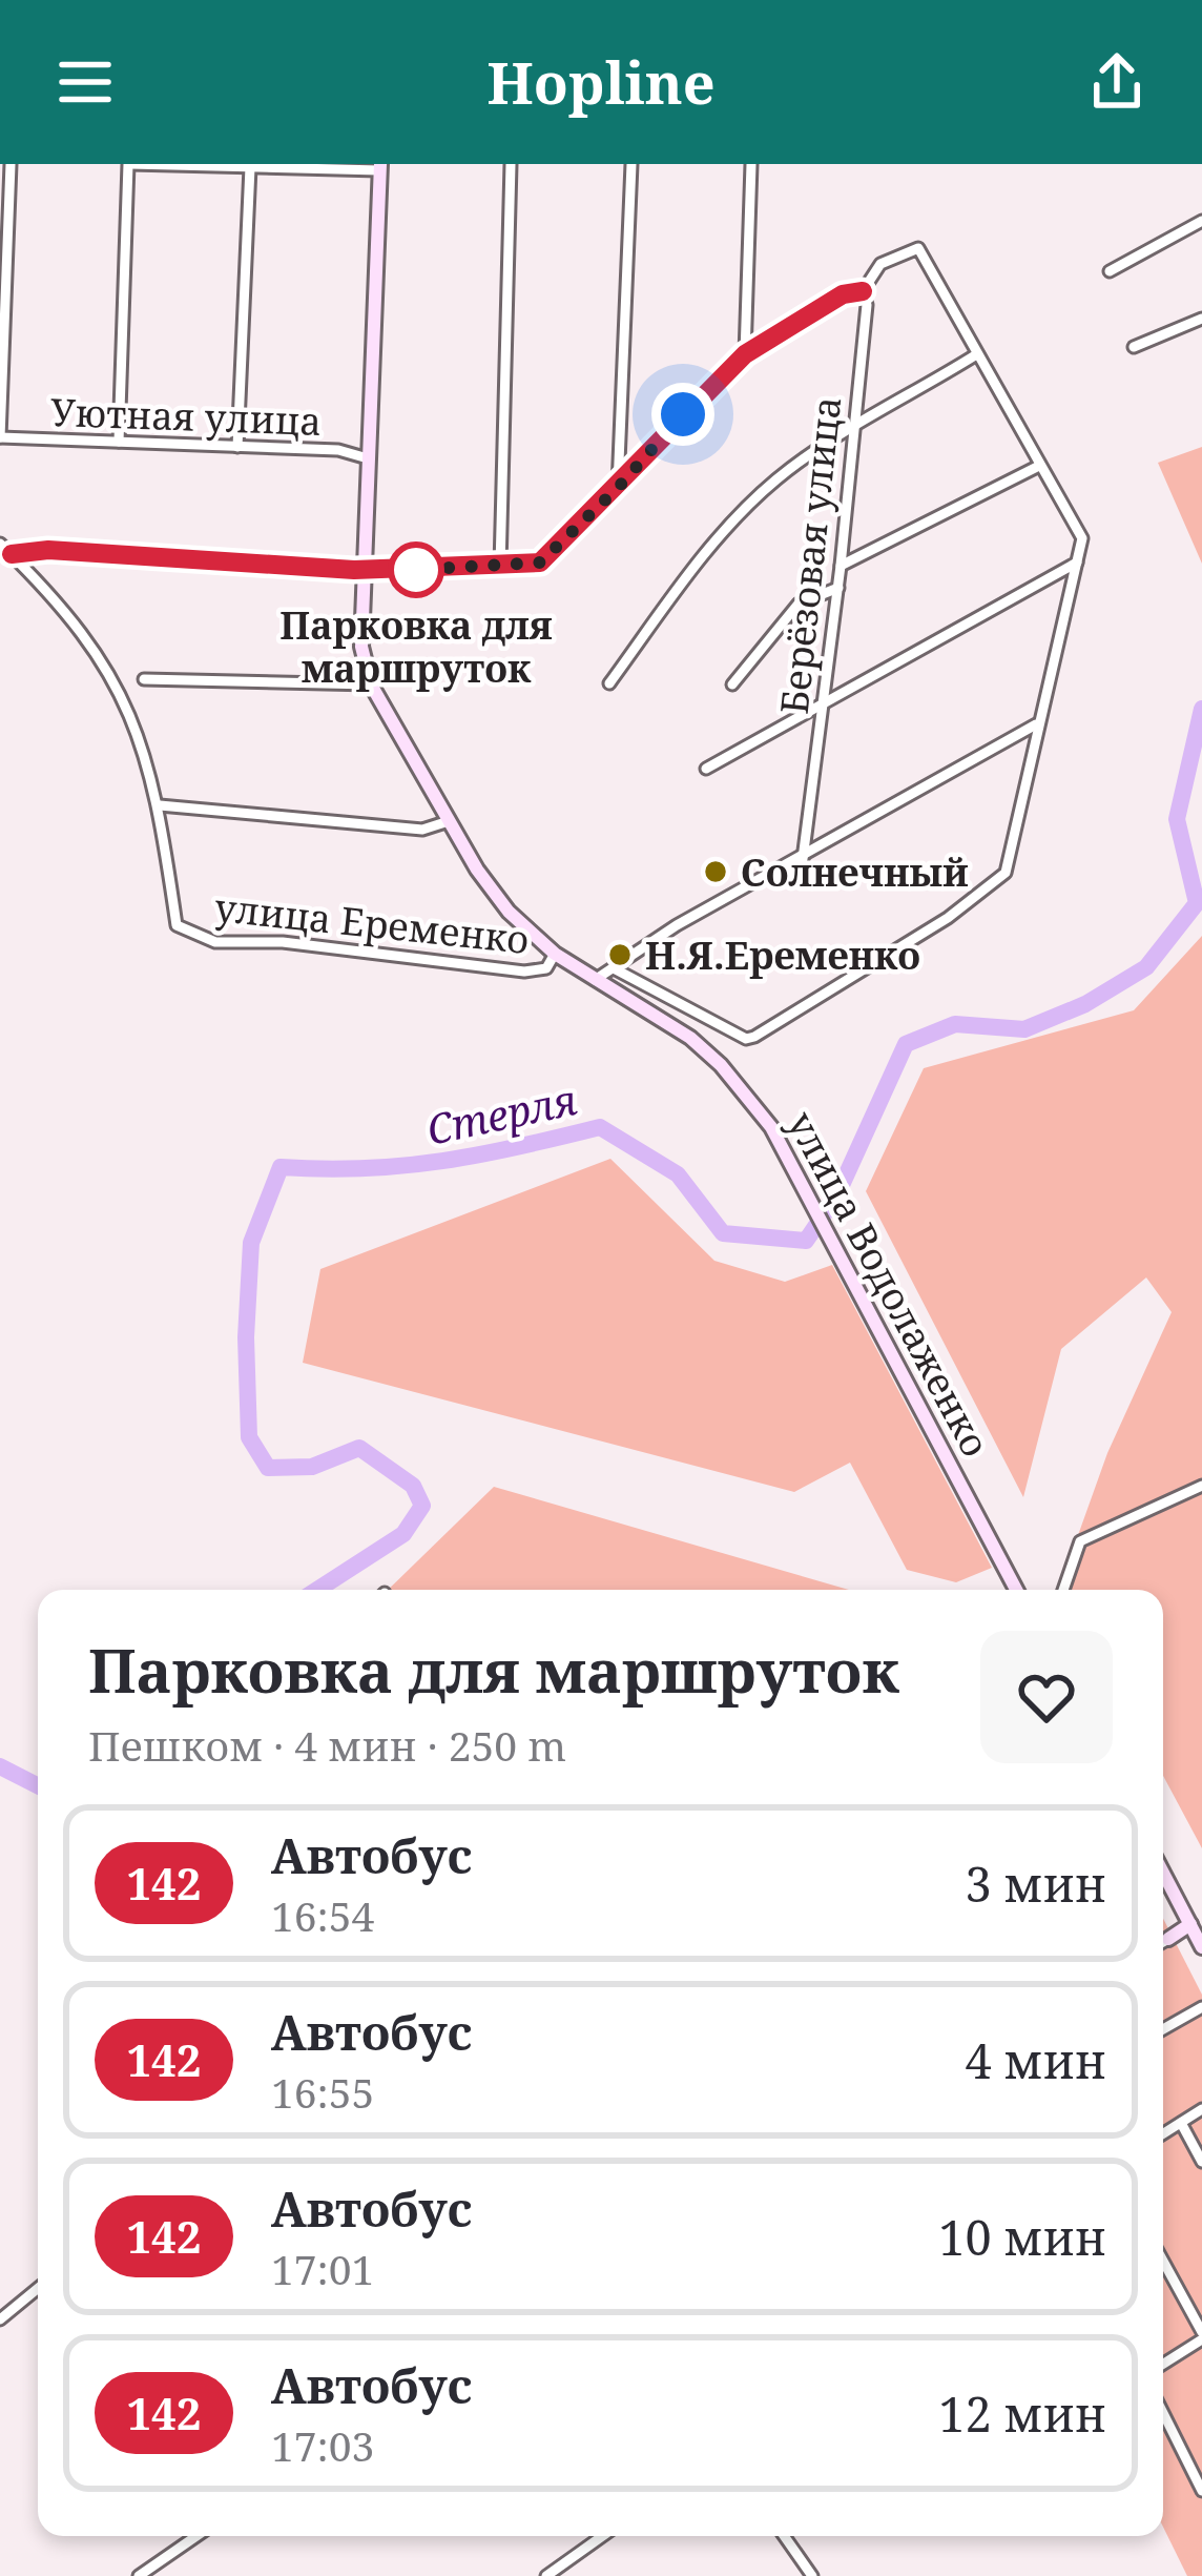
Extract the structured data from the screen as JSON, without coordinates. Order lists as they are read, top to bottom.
{
  "streets": {
    "main road": ["улица Водолаженко"],
    "street": ["Уютная улица", "Берёзовая улица", "улица Еременко"]
  },
  "crossings": [
    ["Уютная улица", "улица Водолаженко"],
    ["улица Еременко", "улица Водолаженко"]
  ],
  "water": ["Стерля"],
  "places": ["Парковка для маршруток", "Солнечный", "Н.Я.Еременко"],
  "lines": ["bus line 142"],
  "page": {
    "header": "Hopline",
    "heading": ["Парковка для маршруток", "Пешком · 4 мин · 250 m"],
    "list": [
      {
        "mark": "142",
        "name": "Автобус",
        "note": "16:54",
        "value": "3 мин"
      },
      {
        "mark": "142",
        "name": "Автобус",
        "note": "16:55",
        "value": "4 мин"
      },
      {
        "mark": "142",
        "name": "Автобус",
        "note": "17:01",
        "value": "10 мин"
      },
      {
        "mark": "142",
        "name": "Автобус",
        "note": "17:03",
        "value": "12 мин"
      }
    ]
  }
}
